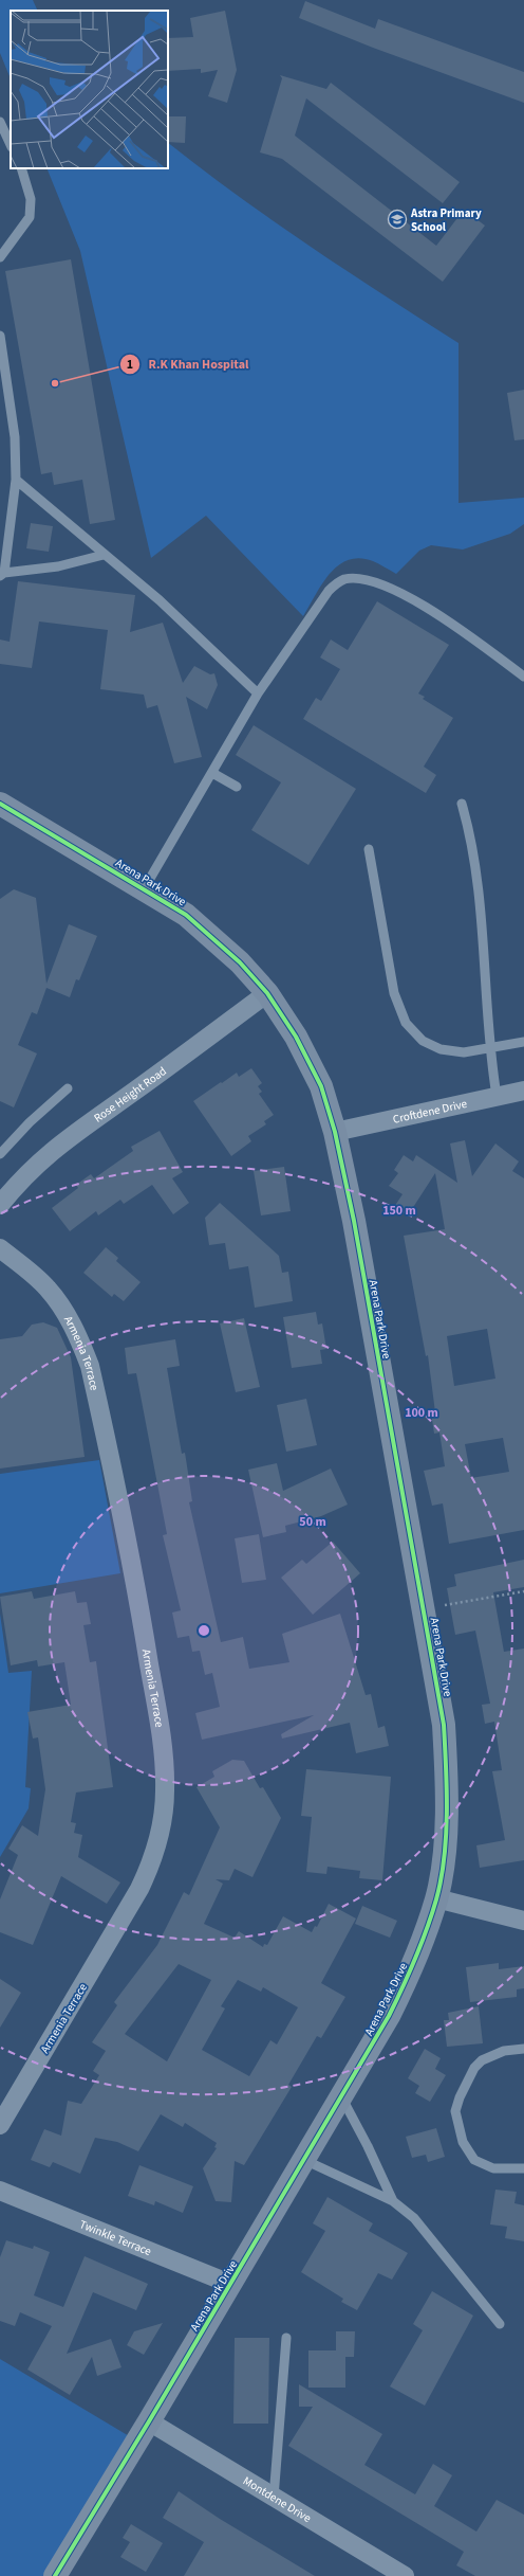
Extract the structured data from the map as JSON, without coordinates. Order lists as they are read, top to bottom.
{
  "streets": {
    "street": [
      "Arena Park Drive",
      "Rose Height Road",
      "Croftdene Drive",
      "Armenia Terrace",
      "Twinkle Terrace",
      "Montdene Drive"
    ]
  },
  "crossings": [
    ["Arena Park Drive", "Rose Height Road"],
    ["Arena Park Drive", "Croftdene Drive"],
    ["Arena Park Drive", "Twinkle Terrace"],
    ["Arena Park Drive", "Montdene Drive"]
  ],
  "places": {
    "school or university": ["Astra Primary School"],
    "other": ["R.K Khan Hospital"]
  },
  "rings": ["150 m", "100 m", "50 m"]
}
